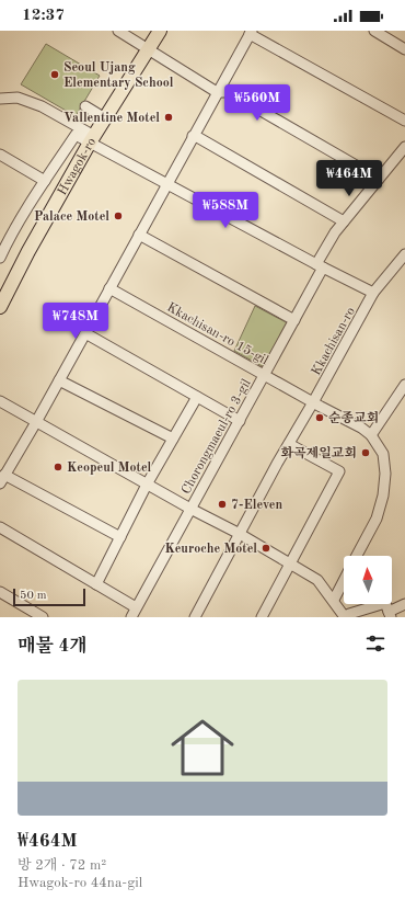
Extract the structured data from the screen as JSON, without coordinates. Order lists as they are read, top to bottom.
{
  "streets": {
    "main road": ["Hwagok-ro"],
    "street": ["Kkachisan-ro 15-gil", "Kkachisan-ro", "Chorongmaeul-ro 3-gil"]
  },
  "crossings": [
    ["Kkachisan-ro 15-gil", "Kkachisan-ro"],
    ["Kkachisan-ro 15-gil", "Chorongmaeul-ro 3-gil"]
  ],
  "places": [
    "Seoul Ujang Elementary School",
    "Vallentine Motel",
    "Palace Motel",
    "순종교회",
    "화곡제일교회",
    "Keopeul Motel",
    "7-Eleven",
    "Keuroche Motel"
  ],
  "scale_bar": "50 m",
  "north": "top",
  "page": {
    "status": "12:37",
    "price": [
      "₩560M",
      "₩464M",
      "₩588M",
      "₩748M"
    ],
    "scale": "50 m",
    "heading": "매물 4개",
    "list": [
      {
        "name": "₩464M",
        "note": "방 2개 · 72 m² · Hwagok-ro 44na-gil"
      }
    ]
  }
}
